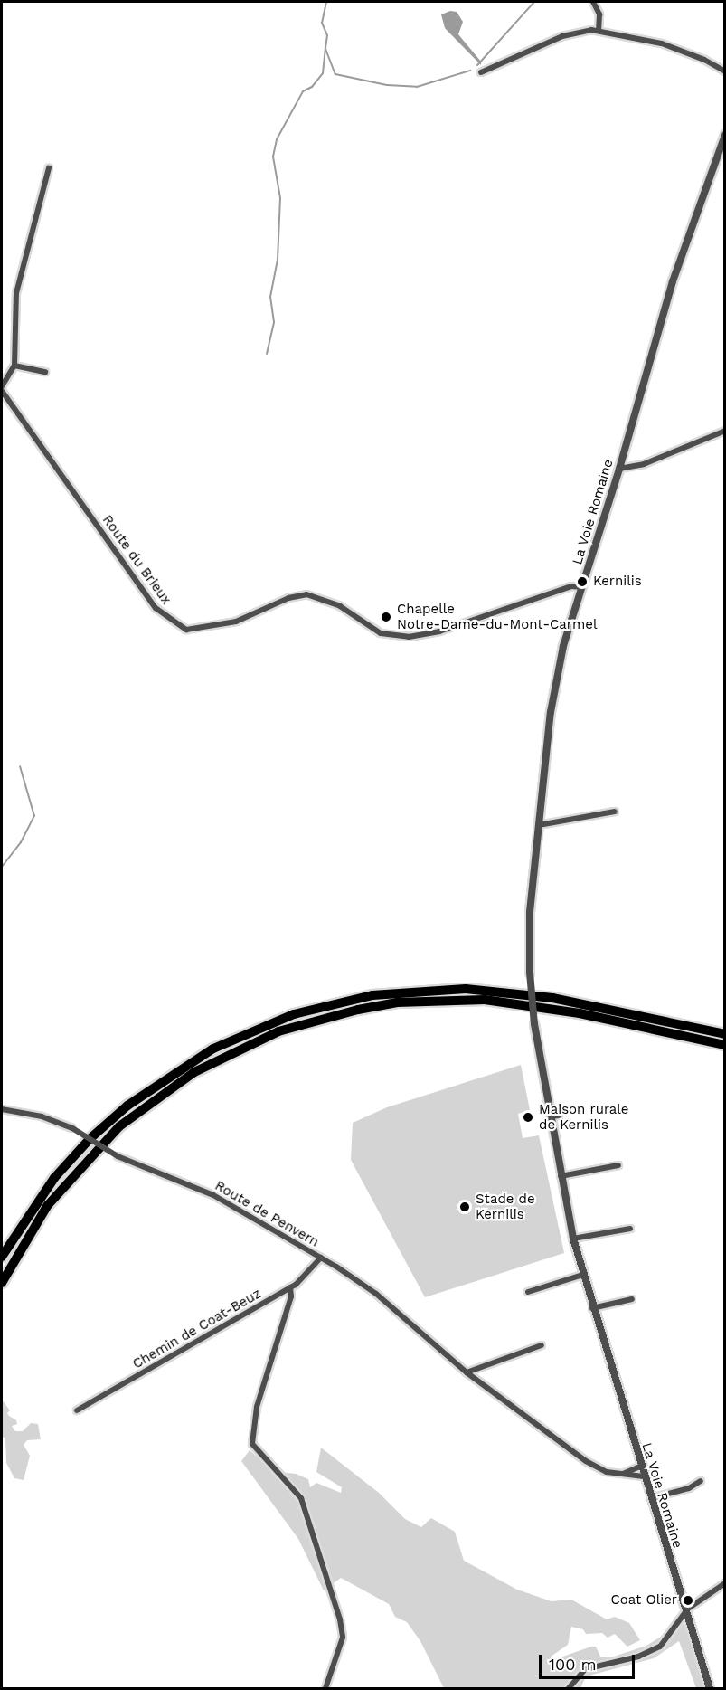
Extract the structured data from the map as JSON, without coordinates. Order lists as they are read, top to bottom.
{
  "streets": {
    "street": [
      "La Voie Romaine",
      "Route du Brieux",
      "Route de Penvern",
      "Chemin de Coat-Beuz"
    ]
  },
  "crossings": [
    ["La Voie Romaine", "Route du Brieux"],
    ["La Voie Romaine", "Route de Penvern"],
    ["Route de Penvern", "Chemin de Coat-Beuz"]
  ],
  "places": [
    "Kernilis",
    "Chapelle Notre-Dame-du-Mont-Carmel",
    "Maison rurale de Kernilis",
    "Stade de Kernilis",
    "Coat Olier"
  ],
  "scale_bar": "100 m"
}
